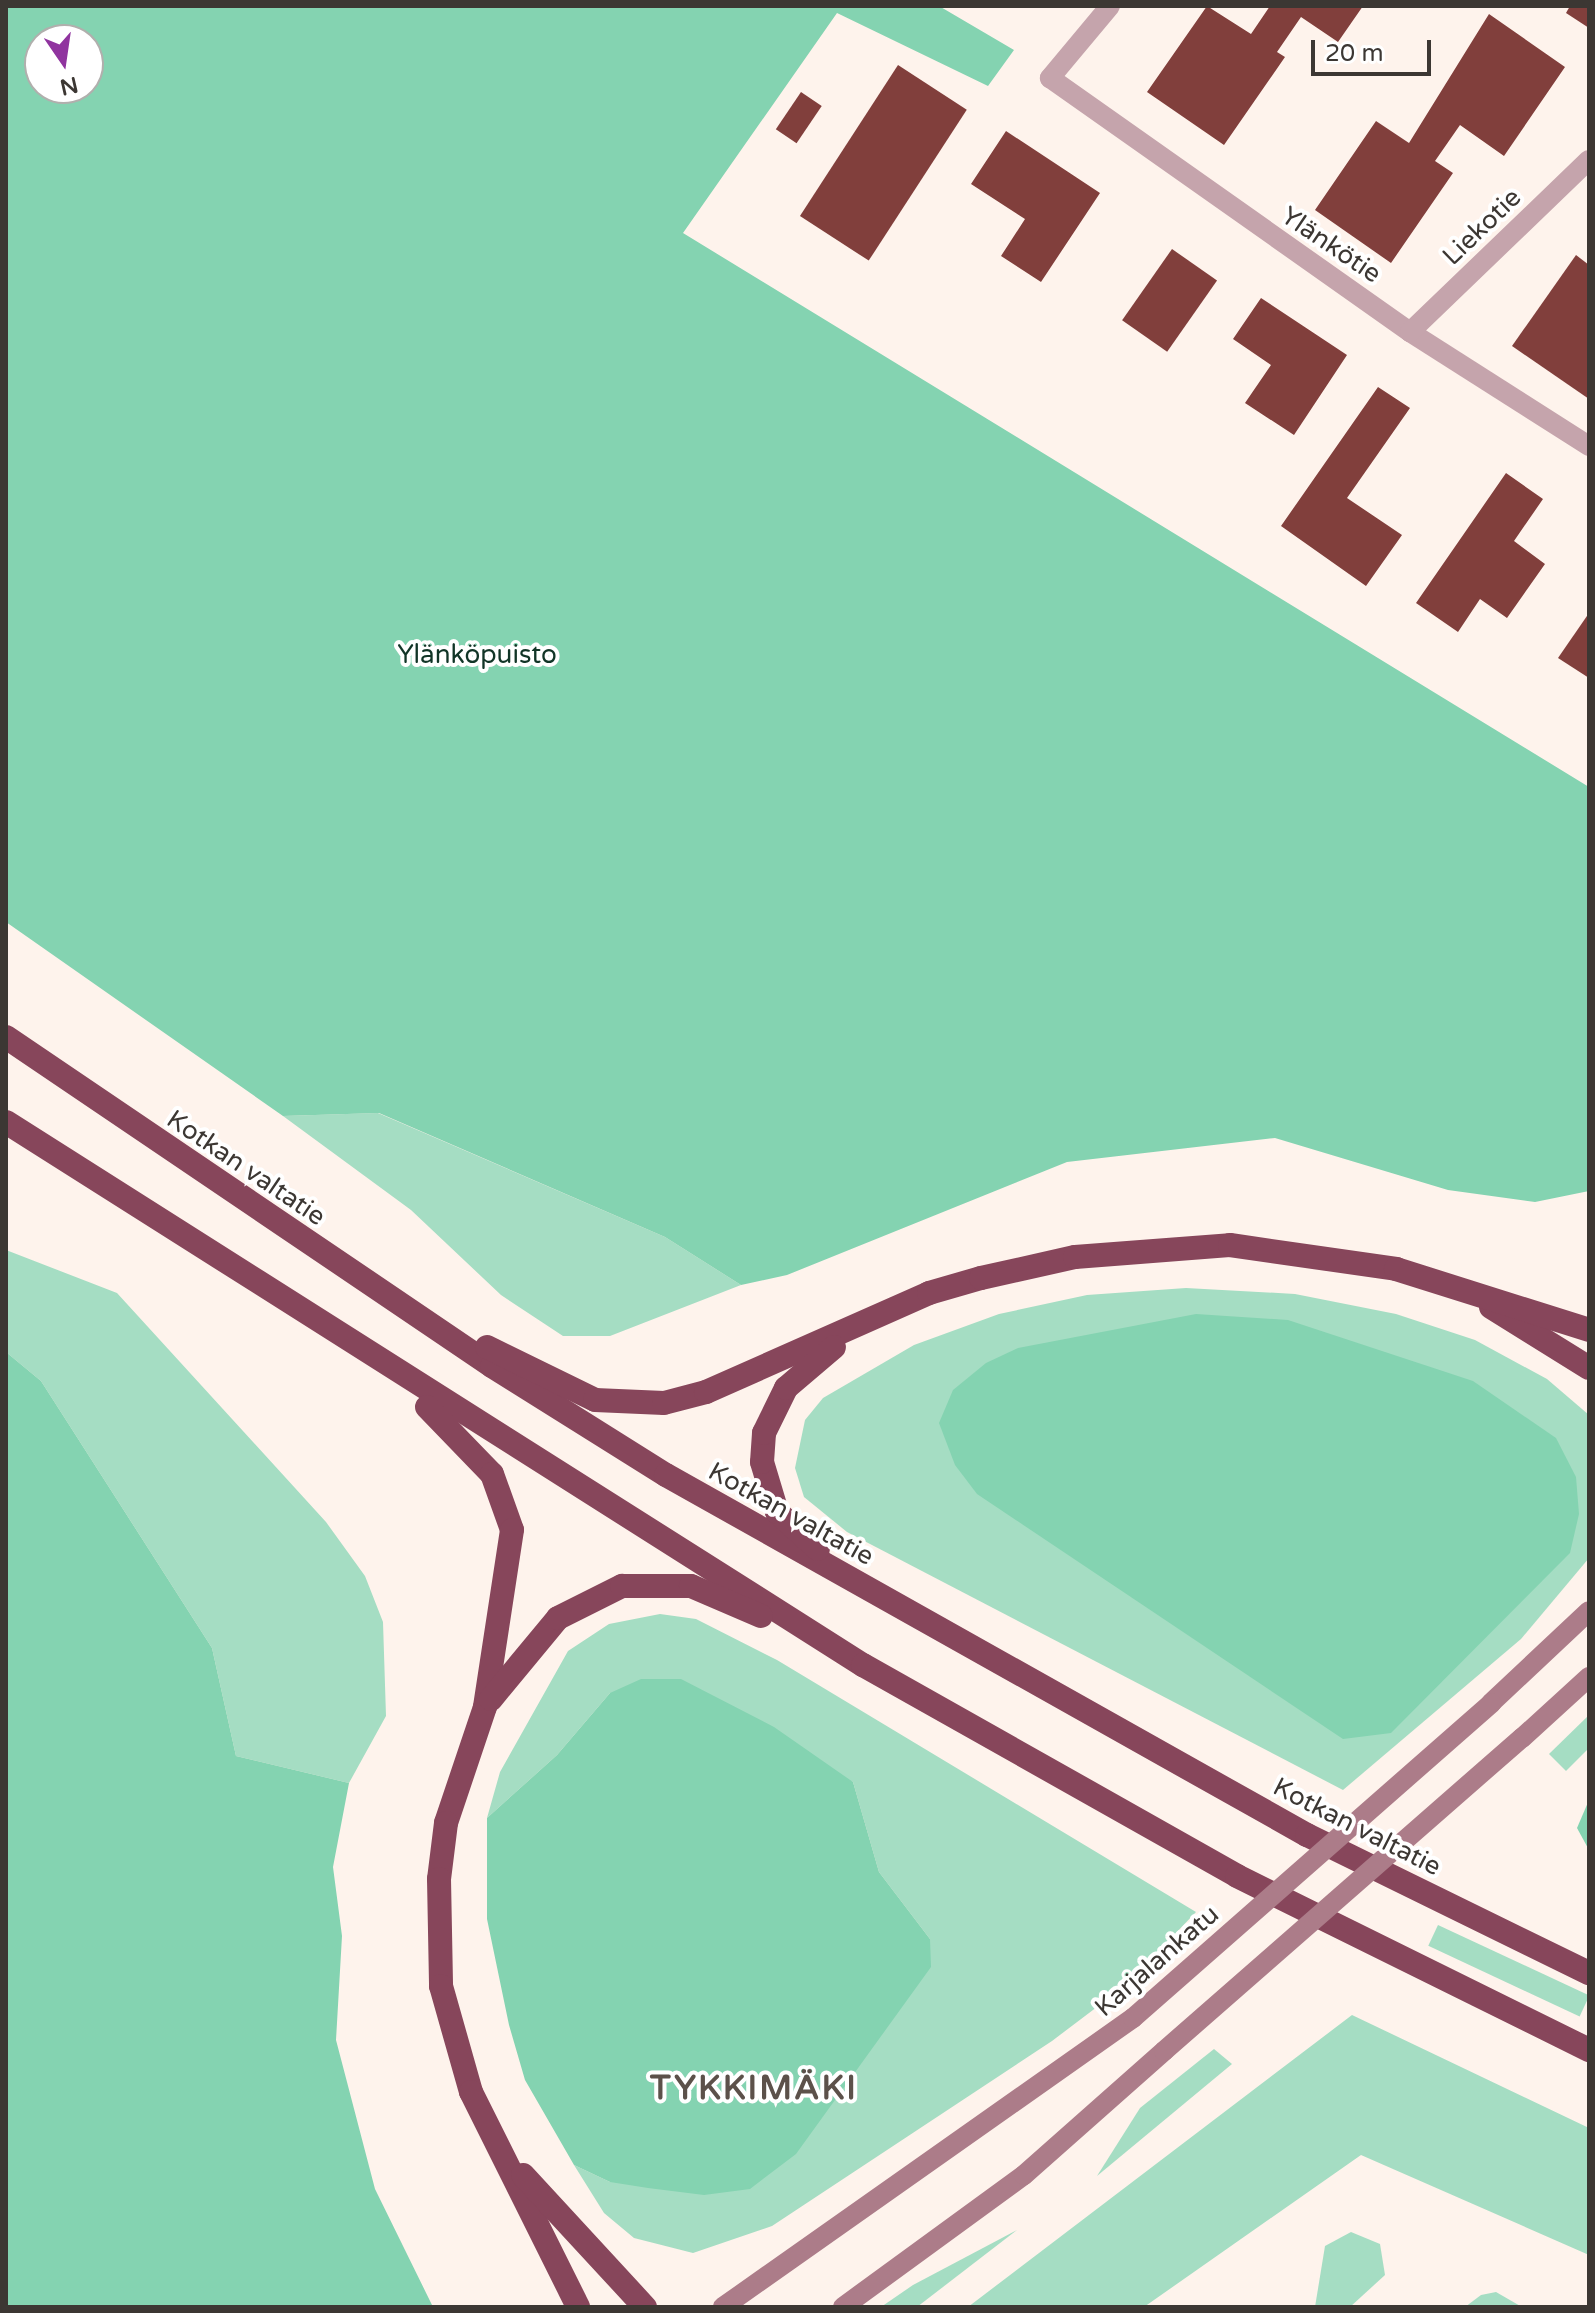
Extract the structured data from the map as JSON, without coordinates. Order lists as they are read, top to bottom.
{
  "streets": {
    "highway": ["Kotkan valtatie"],
    "main road": ["Karjalankatu"],
    "street": ["Liekotie", "Ylänkötie"]
  },
  "crossings": [
    ["Liekotie", "Ylänkötie"]
  ],
  "districts": ["TYKKIMÄKI"],
  "parks": ["Ylänköpuisto"],
  "scale_bar": "20 m",
  "north": "bottom"
}
